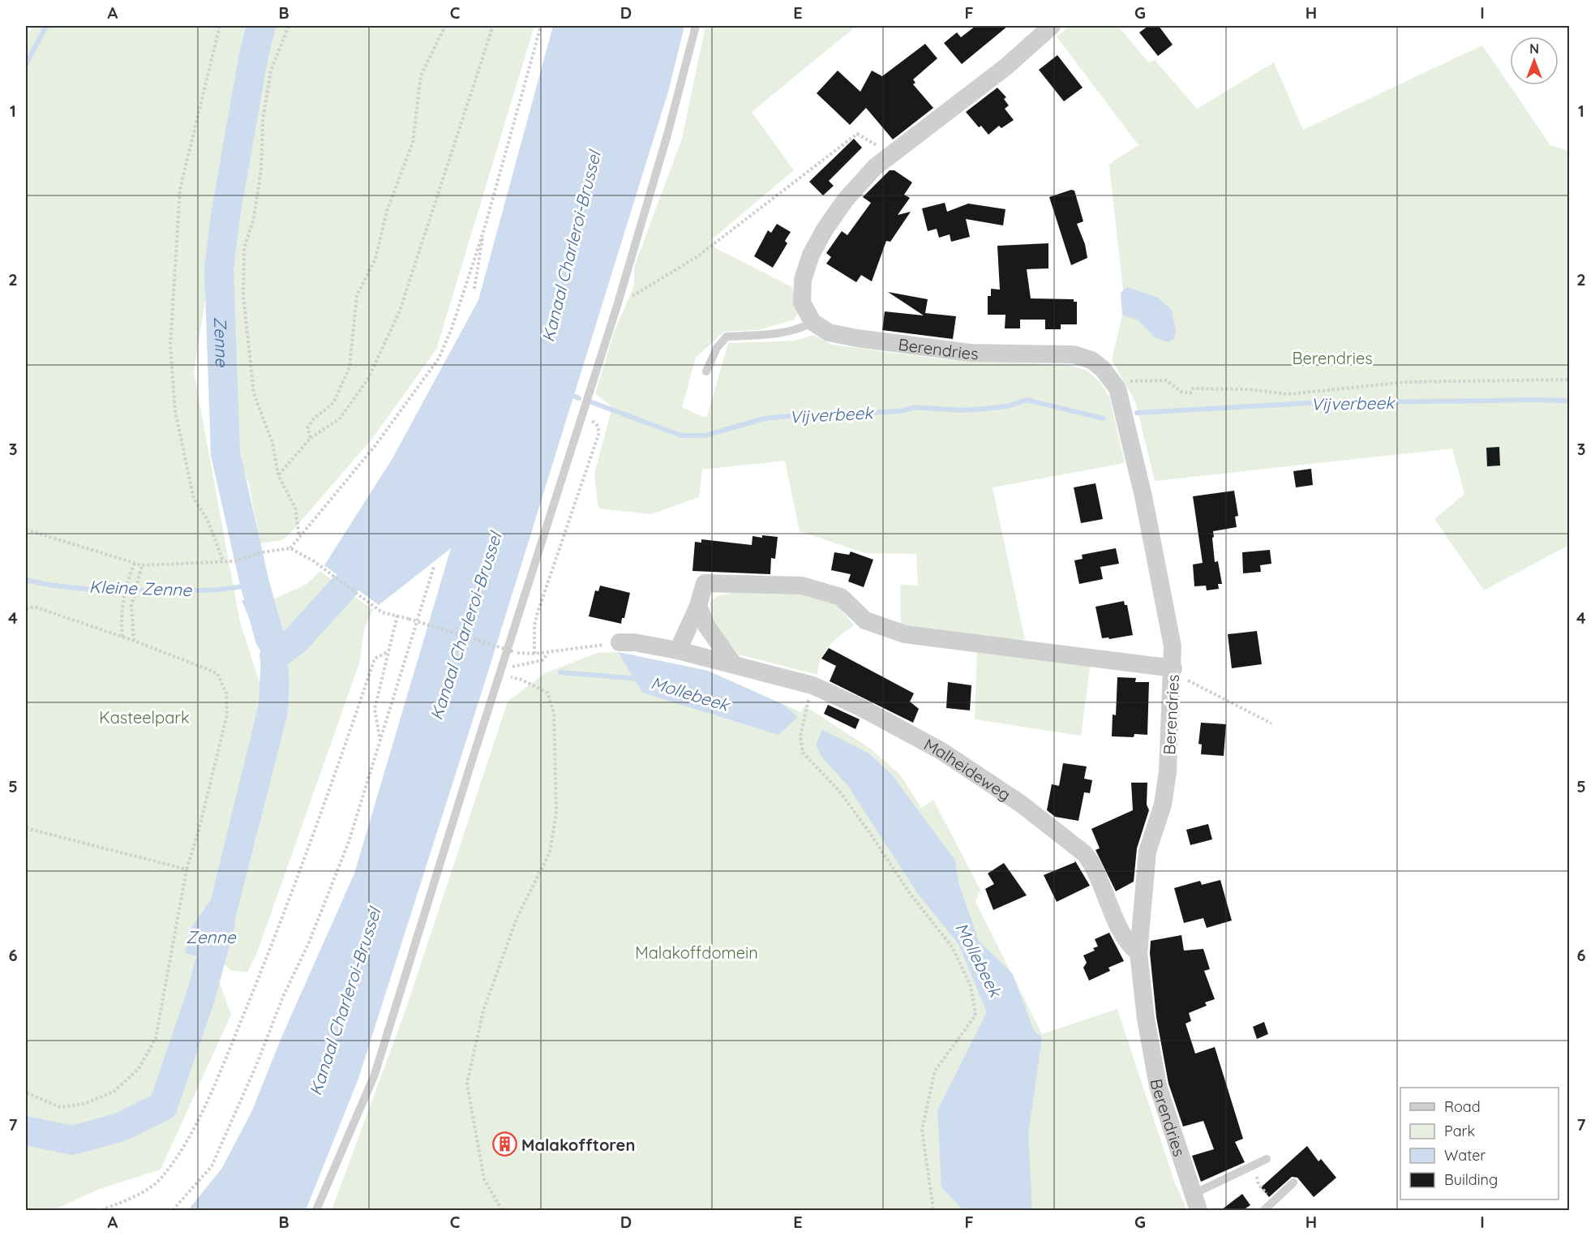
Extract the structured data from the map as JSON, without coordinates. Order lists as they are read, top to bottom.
{
  "streets": {
    "street": ["Berendries", "Malheideweg"]
  },
  "crossings": [
    ["Berendries", "Malheideweg"]
  ],
  "water": [
    "Kanaal Charleroi-Brussel",
    "Zenne",
    "Vijverbeek",
    "Kleine Zenne",
    "Mollebeek"
  ],
  "parks": ["Berendries", "Kasteelpark", "Malakoffdomein"],
  "places": {
    "building": ["Malakofftoren"]
  },
  "legend": [
    "Road",
    "Park",
    "Water",
    "Building"
  ],
  "north": "top",
  "grid": {
    "columns": [
      "A",
      "B",
      "C",
      "D",
      "E",
      "F",
      "G",
      "H",
      "I"
    ],
    "rows": [
      "1",
      "2",
      "3",
      "4",
      "5",
      "6",
      "7"
    ]
  }
}
